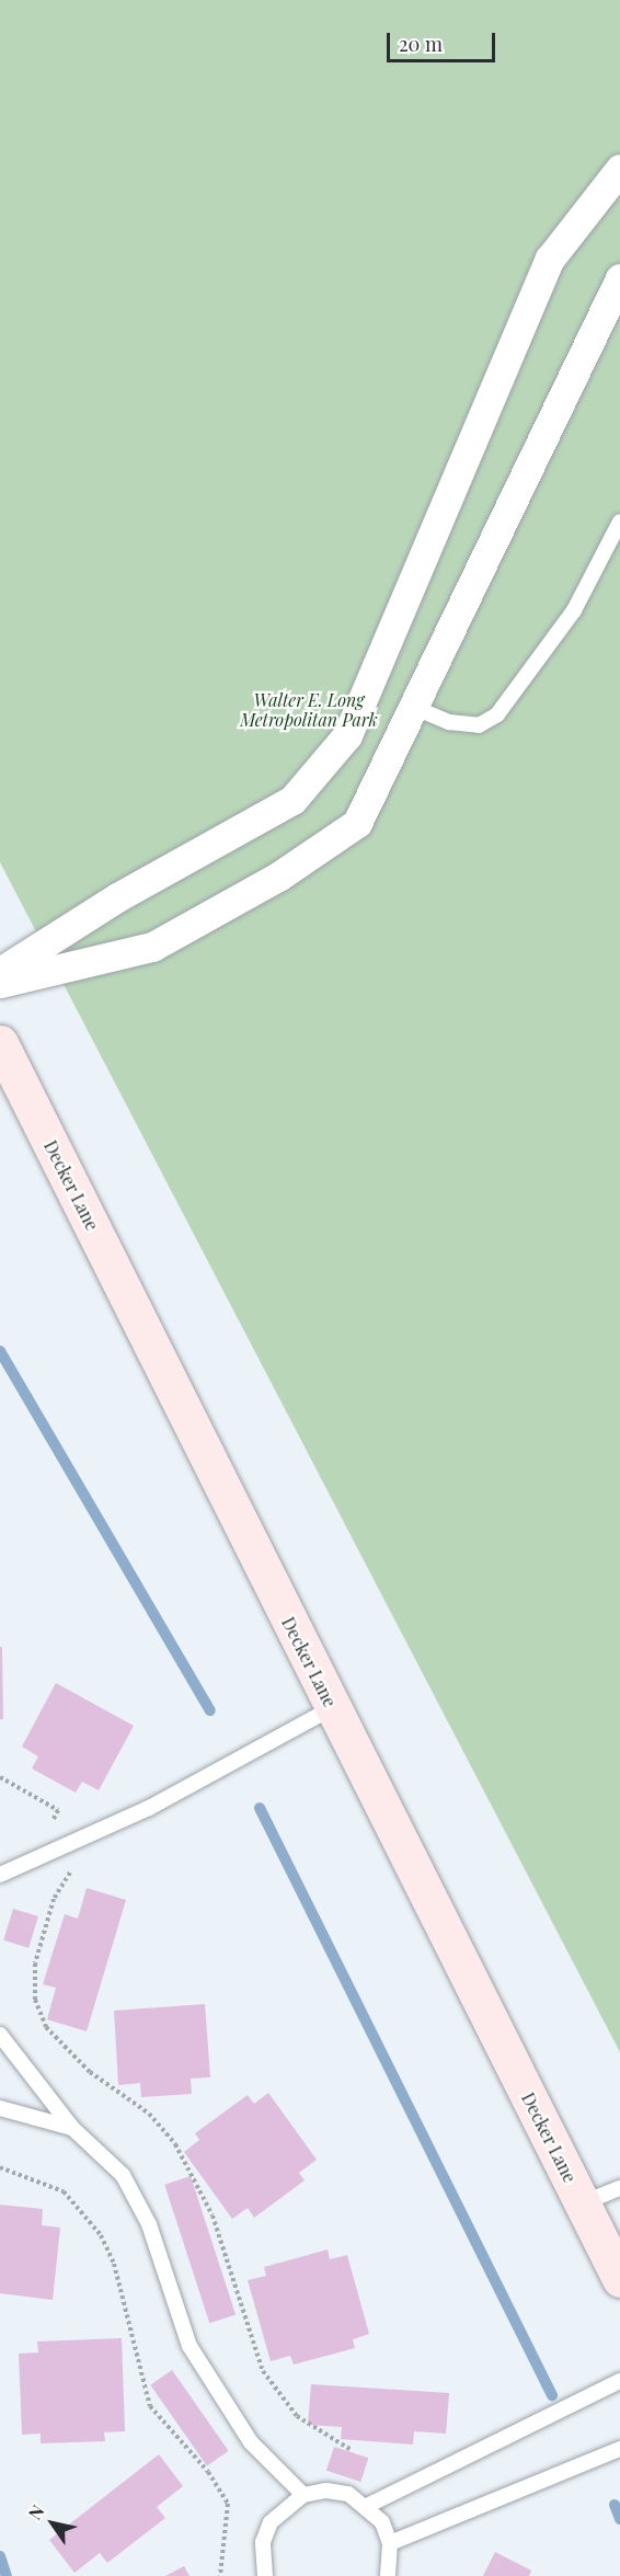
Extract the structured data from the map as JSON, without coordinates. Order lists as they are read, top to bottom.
{
  "streets": {
    "main road": ["Decker Lane"]
  },
  "parks": ["Walter E. Long Metropolitan Park"],
  "scale_bar": "20 m",
  "north": "top left"
}
